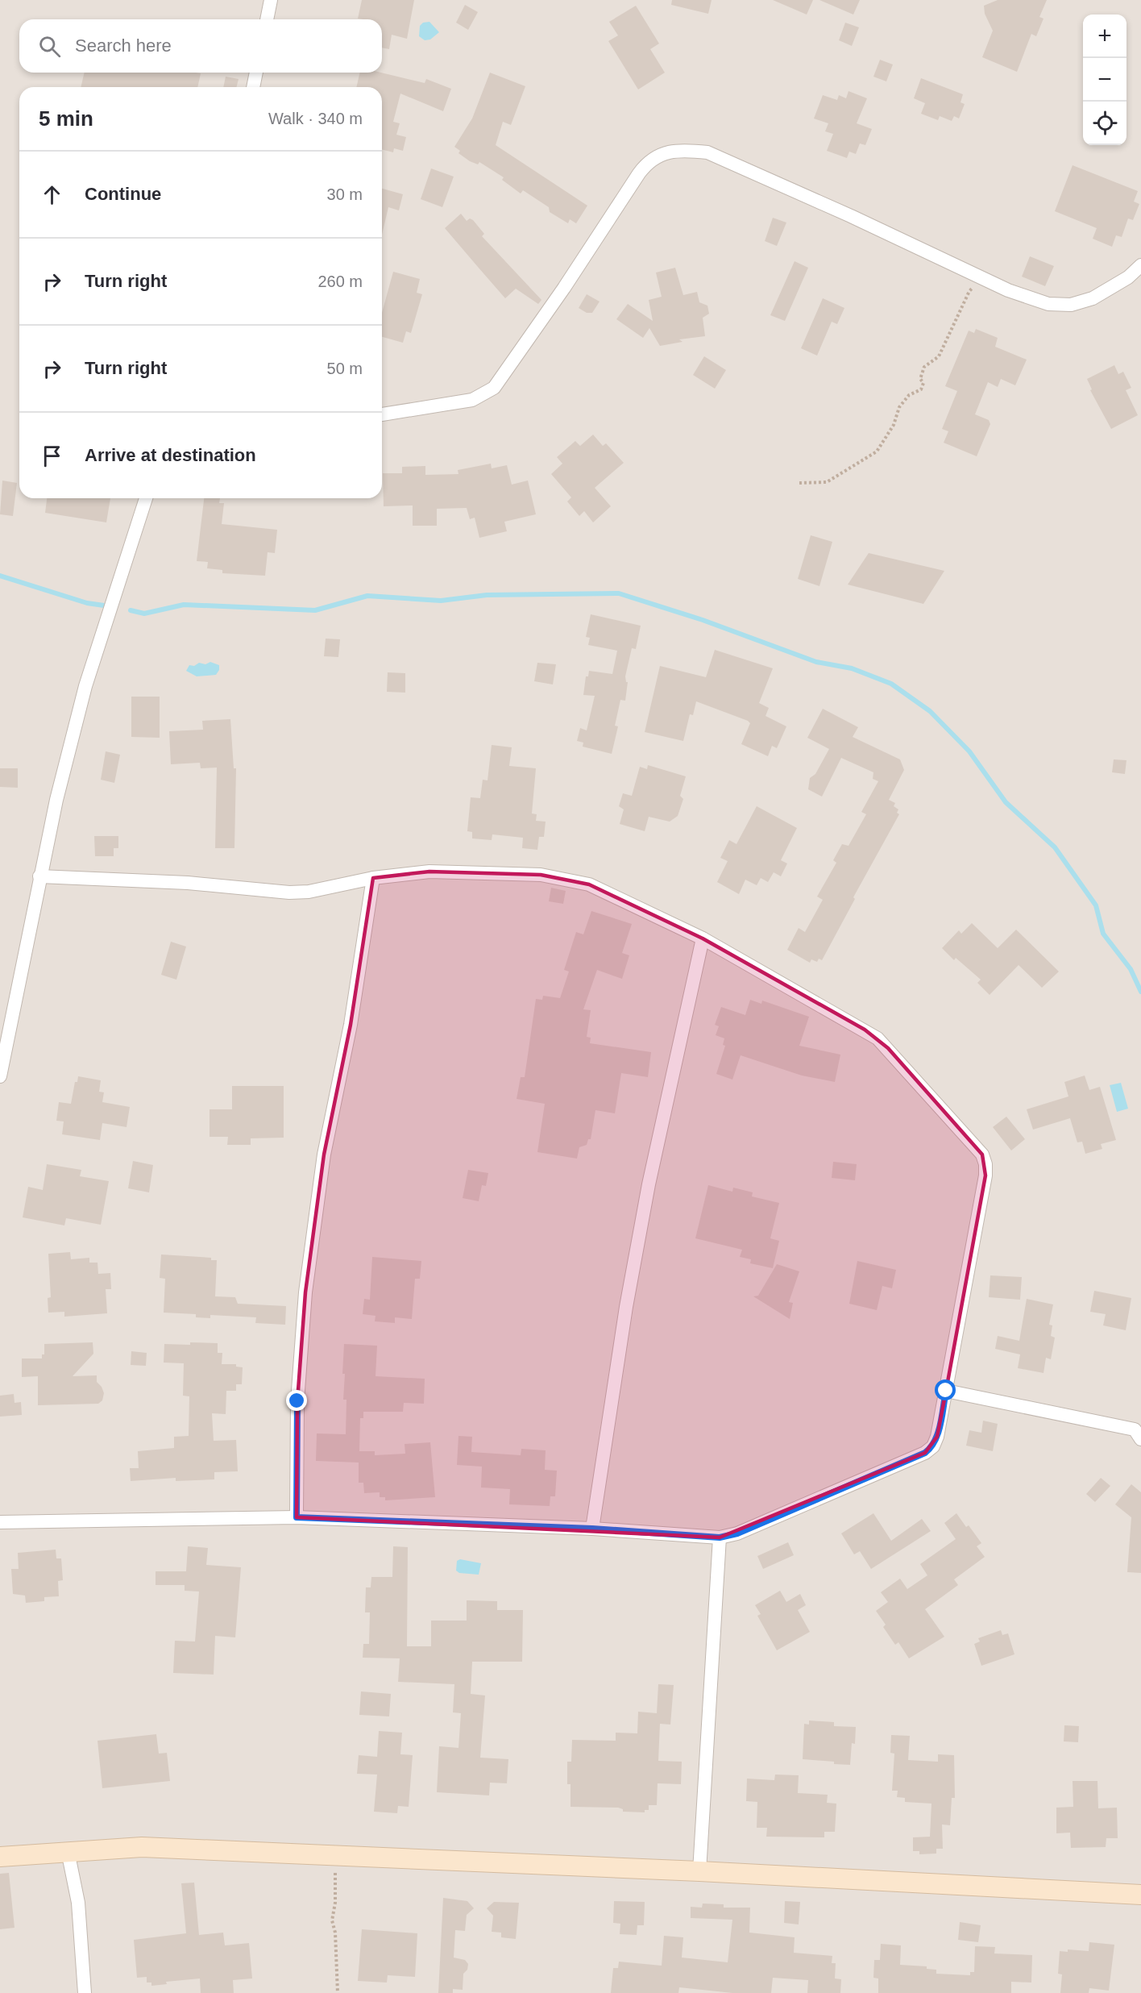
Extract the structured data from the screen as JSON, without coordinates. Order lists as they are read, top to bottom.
{
  "page": {
    "map_buttons": ["+", "−"],
    "search": "Search here",
    "heading": ["5 min", "Walk · 340 m"],
    "list": [
      ["Continue", "30 m"],
      ["Turn right", "260 m"],
      ["Turn right", "50 m"],
      "Arrive at destination"
    ]
  }
}
